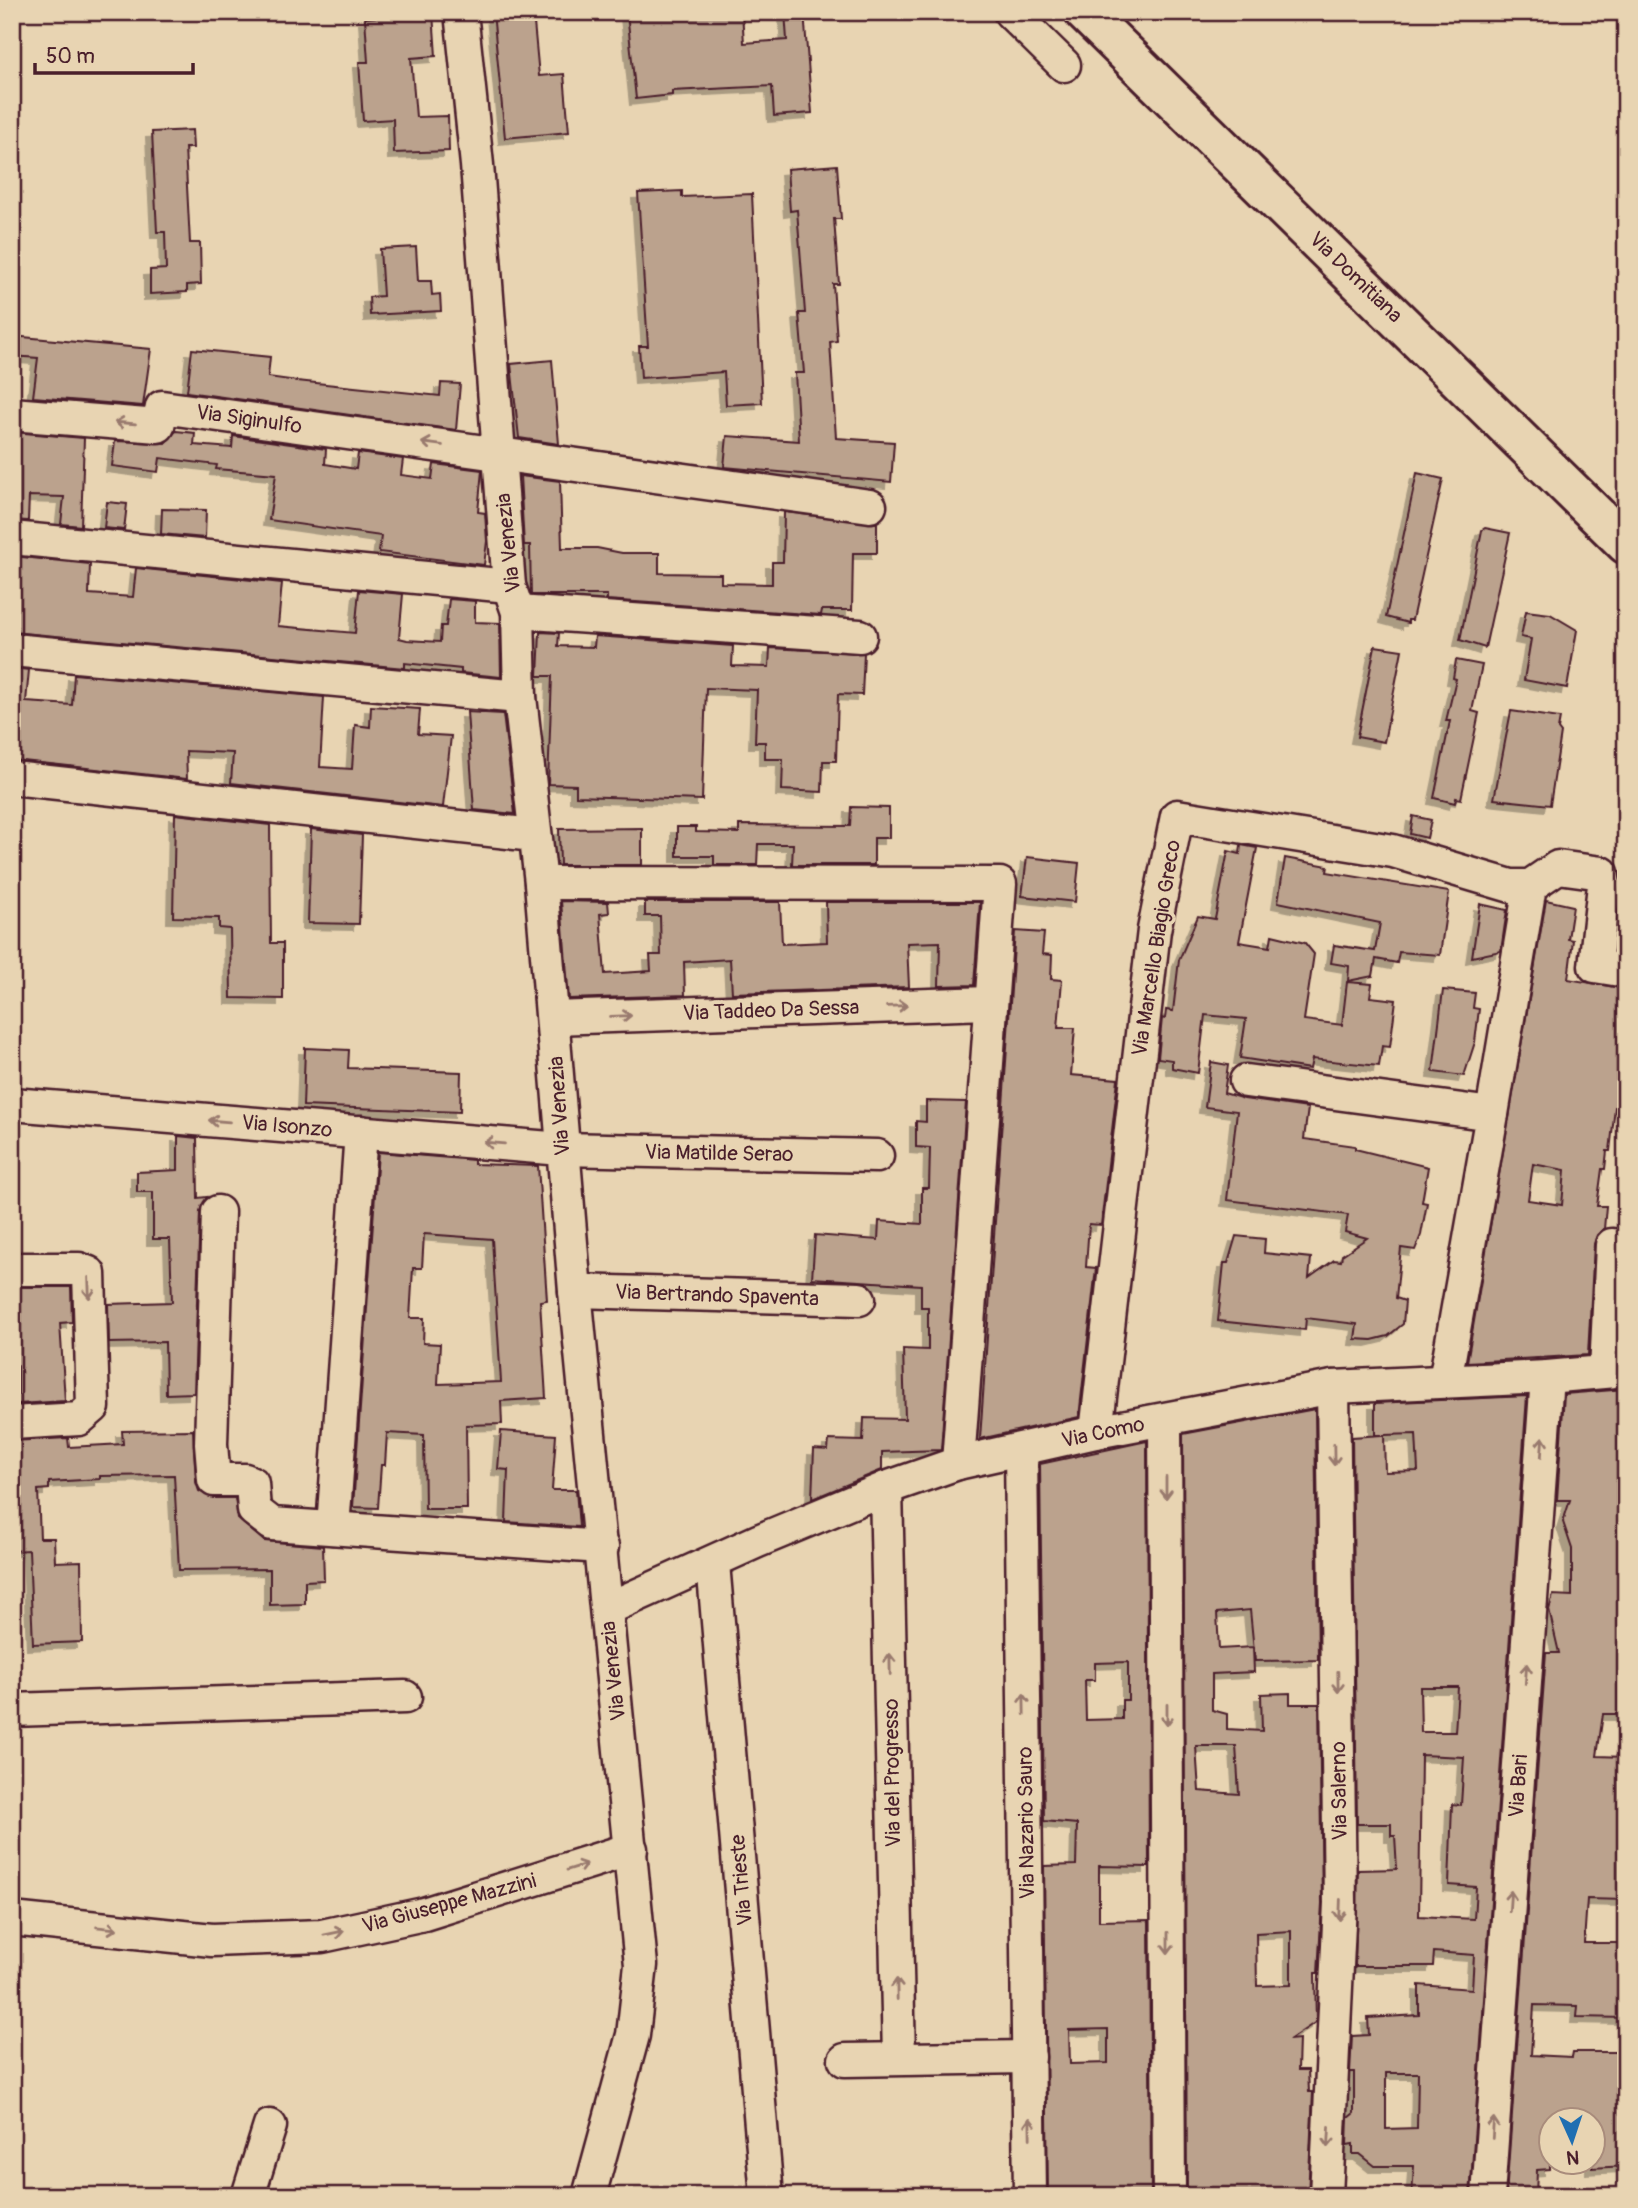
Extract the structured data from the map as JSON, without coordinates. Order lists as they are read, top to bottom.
{
  "streets": {
    "main road": ["Via Domitiana"],
    "street": [
      "Via Siginulfo",
      "Via Venezia",
      "Via Marcello Biagio Greco",
      "Via Taddeo Da Sessa",
      "Via Isonzo",
      "Via Matilde Serao",
      "Via Bertrando Spaventa",
      "Via Como",
      "Via del Progresso",
      "Via Bari",
      "Via Salerno",
      "Via Nazario Sauro",
      "Via Trieste",
      "Via Giuseppe Mazzini"
    ]
  },
  "crossings": [
    ["Via Siginulfo", "Via Venezia"],
    ["Via Venezia", "Via Taddeo Da Sessa"],
    ["Via Venezia", "Via Isonzo"],
    ["Via Venezia", "Via Matilde Serao"],
    ["Via Venezia", "Via Bertrando Spaventa"],
    ["Via Venezia", "Via Como"],
    ["Via Venezia", "Via Giuseppe Mazzini"],
    ["Via Marcello Biagio Greco", "Via Como"],
    ["Via Isonzo", "Via Matilde Serao"],
    ["Via Como", "Via del Progresso"],
    ["Via Como", "Via Bari"],
    ["Via Como", "Via Salerno"],
    ["Via Como", "Via Nazario Sauro"],
    ["Via Como", "Via Trieste"]
  ],
  "one_way": ["Via Taddeo Da Sessa", "Via Isonzo", "Via Bari"],
  "scale_bar": "50 m",
  "north": "bottom"
}
